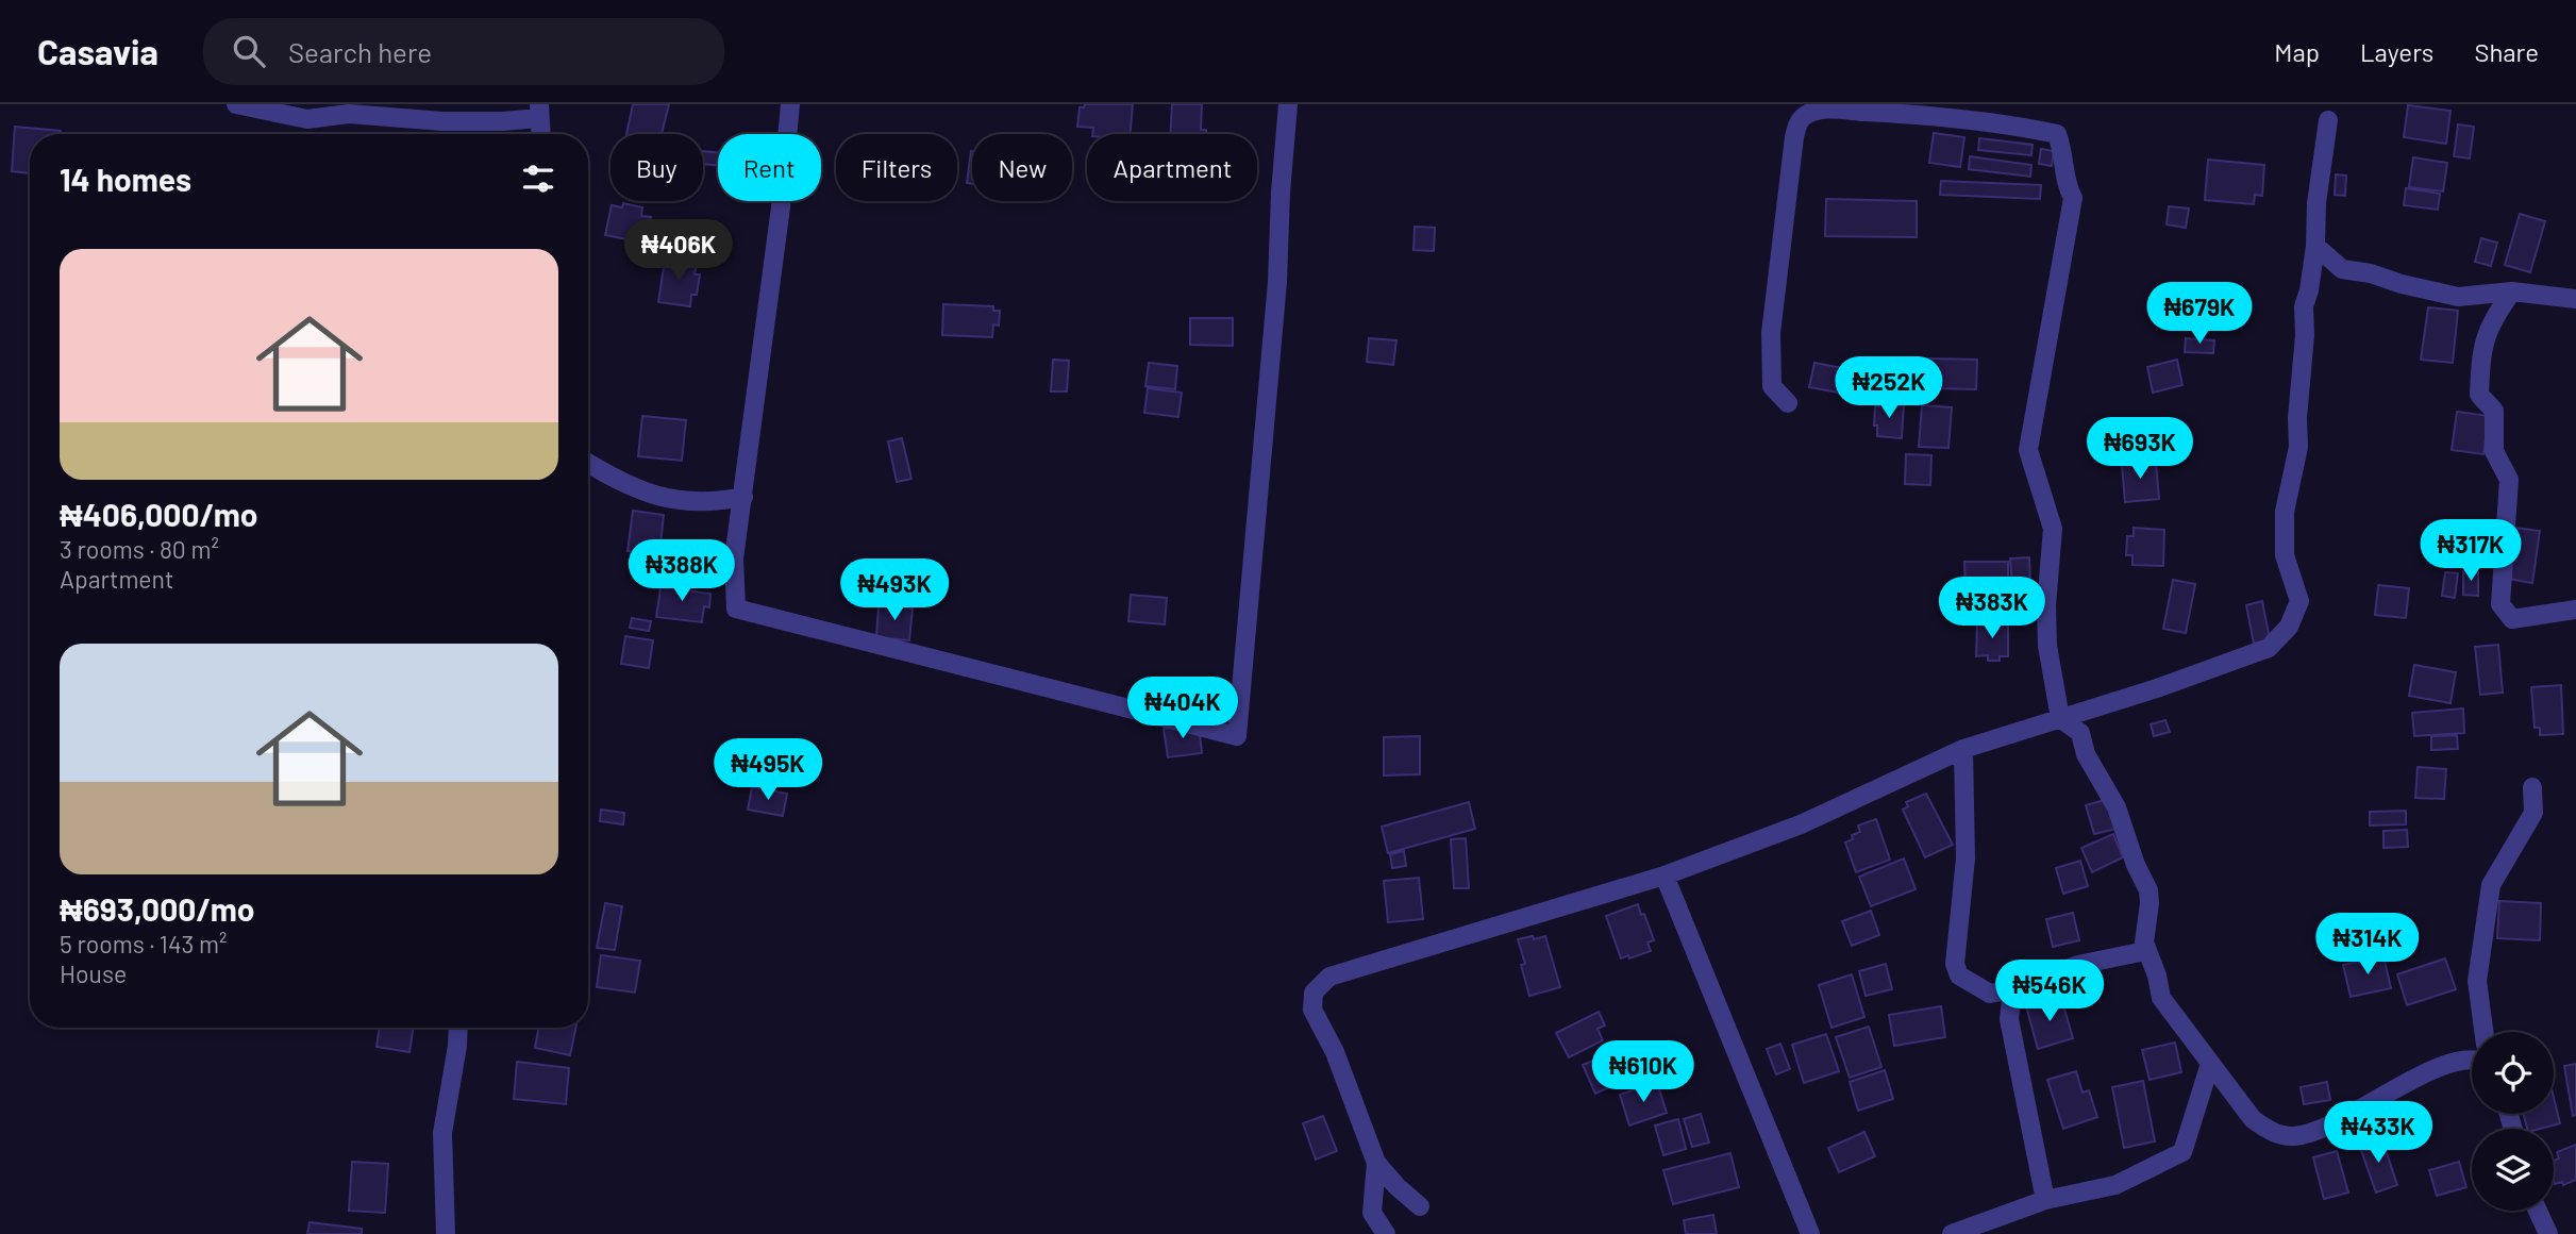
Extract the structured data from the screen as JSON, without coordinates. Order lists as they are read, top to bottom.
{
  "page": {
    "header": "Casavia",
    "search": "Search here",
    "nav": ["Map", "Layers", "Share"],
    "chip": [
      "Buy",
      "Rent",
      "Filters",
      "New",
      "Apartment"
    ],
    "heading": "14 homes",
    "price": [
      "₦406K",
      "₦679K",
      "₦252K",
      "₦693K",
      "₦317K",
      "₦388K",
      "₦493K",
      "₦383K",
      "₦404K",
      "₦495K",
      "₦314K",
      "₦546K",
      "₦610K",
      "₦433K"
    ],
    "list": [
      {
        "name": "₦406,000/mo",
        "note": "3 rooms · 80 m² · Apartment"
      },
      {
        "name": "₦693,000/mo",
        "note": "5 rooms · 143 m² · House"
      }
    ]
  }
}
